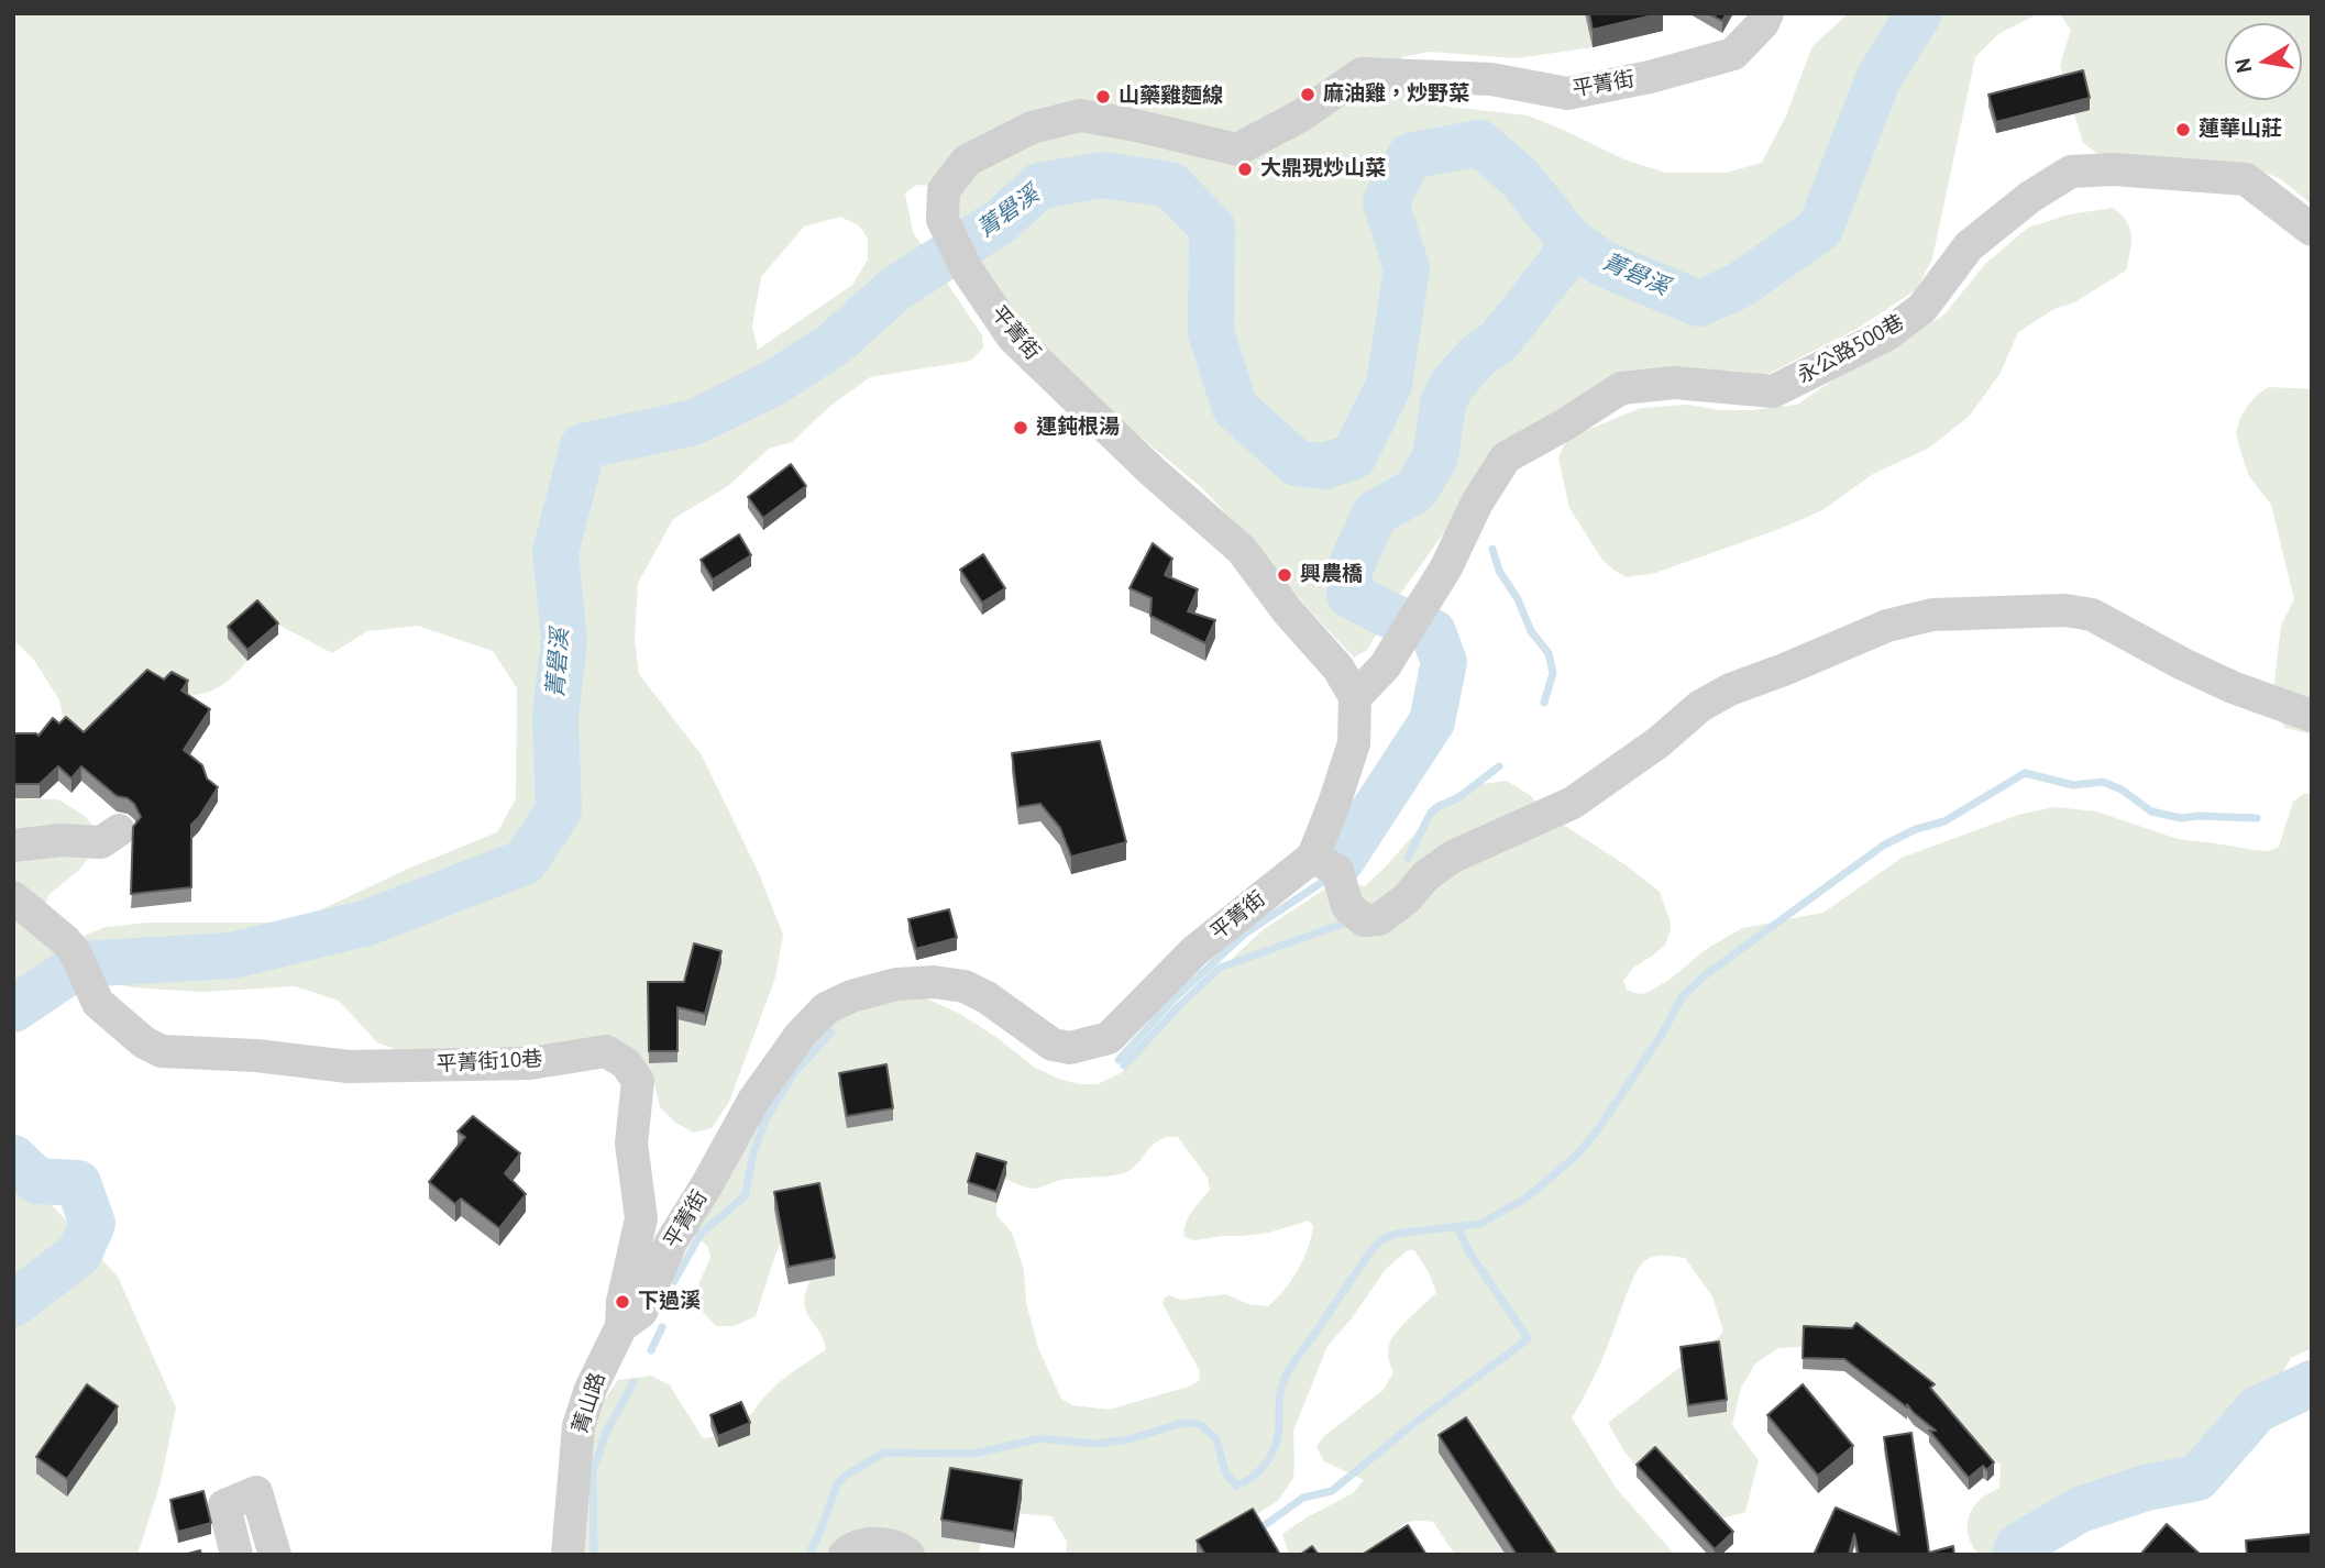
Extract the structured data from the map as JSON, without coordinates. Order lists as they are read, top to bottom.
{
  "streets": {
    "street": [
      "平菁街",
      "永公路500巷",
      "平菁街10巷",
      "菁山路"
    ]
  },
  "crossings": [
    ["平菁街", "永公路500巷"],
    ["平菁街", "平菁街10巷"],
    ["平菁街", "菁山路"],
    ["平菁街10巷", "菁山路"]
  ],
  "water": ["菁礐溪"],
  "places": [
    "麻油雞，炒野菜",
    "山藥雞麵線",
    "蓮華山莊",
    "大鼎現炒山菜",
    "運鈍根湯",
    "興農橋",
    "下過溪"
  ],
  "north": "left"
}
